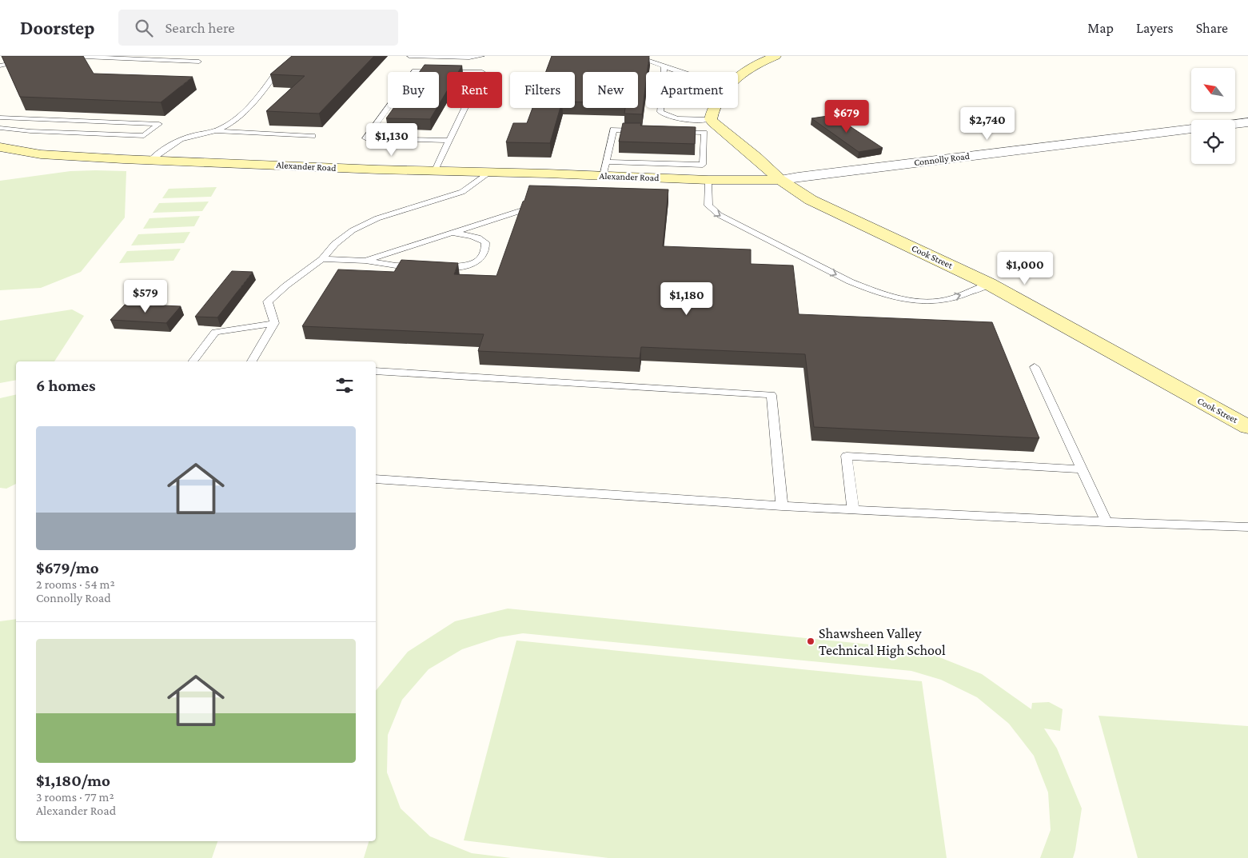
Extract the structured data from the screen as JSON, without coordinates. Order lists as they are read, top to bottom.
{
  "streets": {
    "street": ["Connolly Road", "Alexander Road", "Cook Street"]
  },
  "crossings": [
    ["Connolly Road", "Alexander Road"],
    ["Connolly Road", "Cook Street"],
    ["Alexander Road", "Cook Street"]
  ],
  "places": ["Shawsheen Valley Technical High School"],
  "north": "top left",
  "page": {
    "header": "Doorstep",
    "search": "Search here",
    "nav": ["Map", "Layers", "Share"],
    "chip": [
      "Buy",
      "Rent",
      "Filters",
      "New",
      "Apartment"
    ],
    "price": [
      "$679",
      "$2,740",
      "$1,130",
      "$1,000",
      "$579",
      "$1,180"
    ],
    "heading": "6 homes",
    "list": [
      {
        "name": "$679/mo",
        "note": "2 rooms · 54 m² · Connolly Road"
      },
      {
        "name": "$1,180/mo",
        "note": "3 rooms · 77 m² · Alexander Road"
      }
    ]
  }
}
